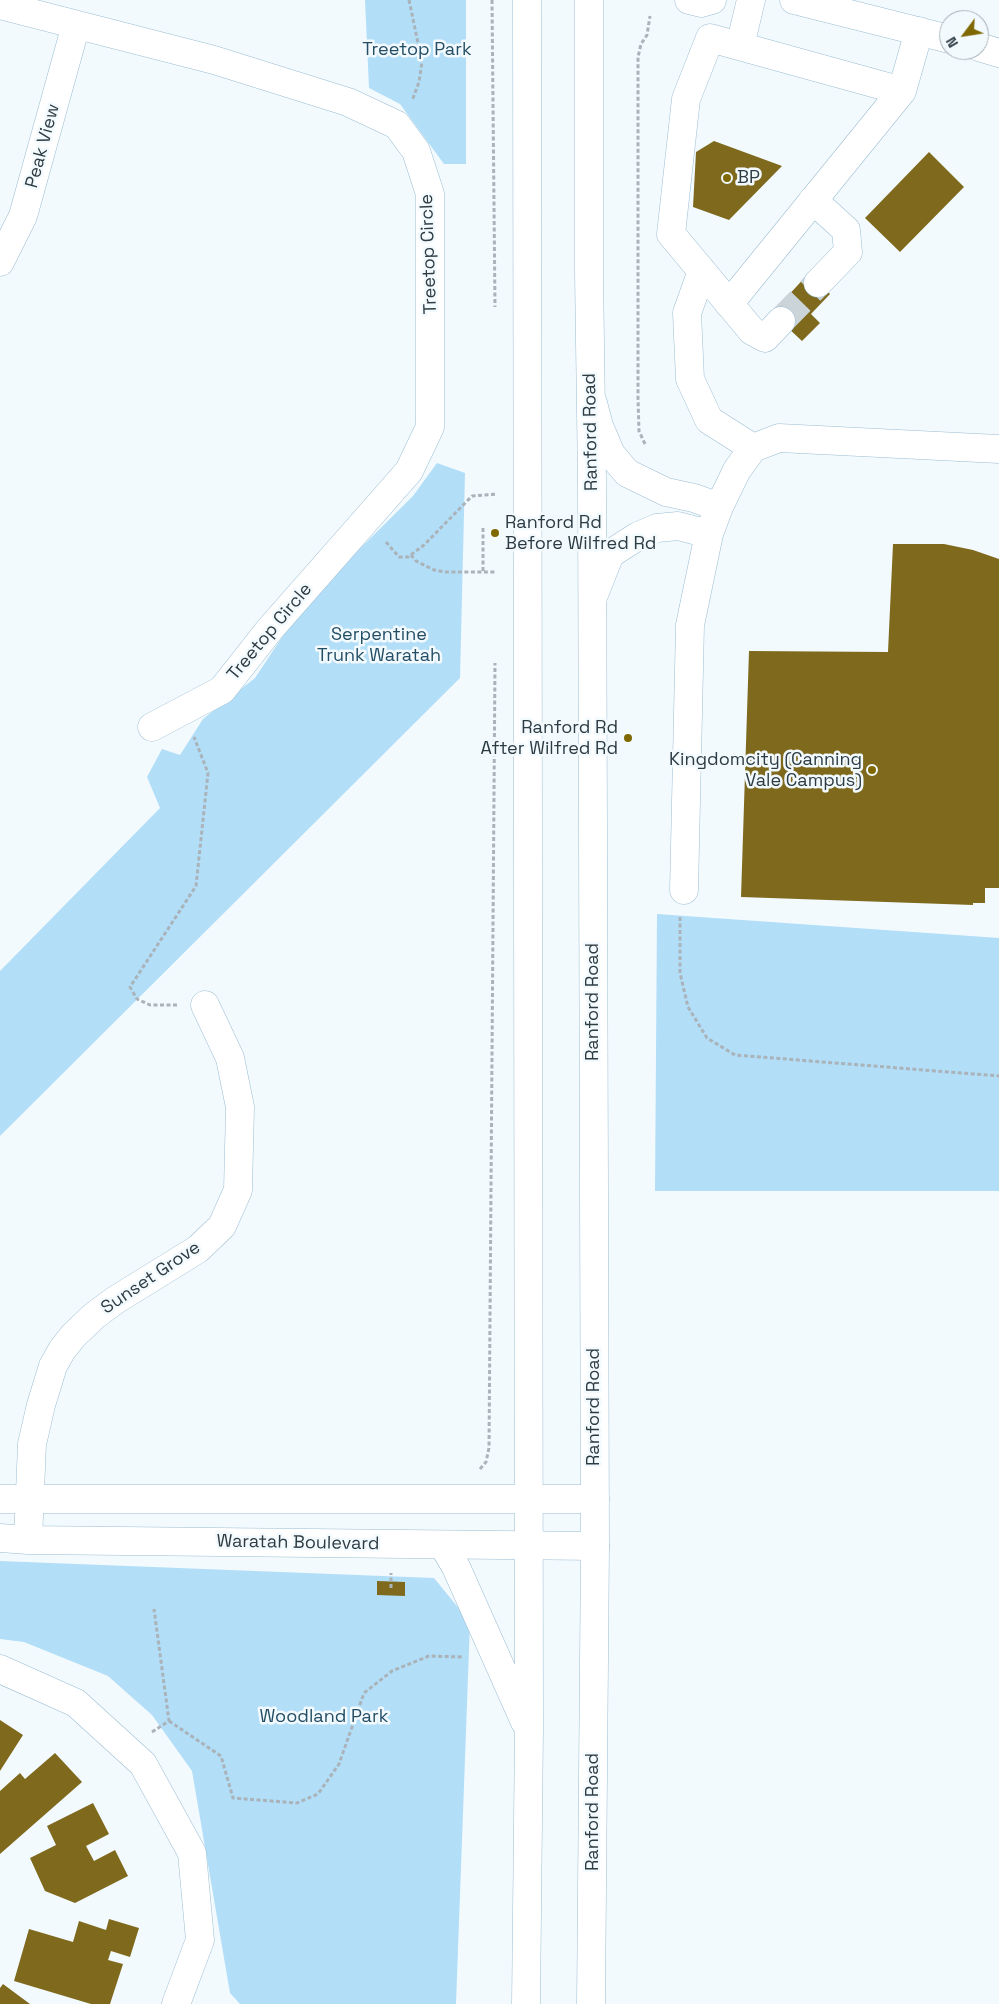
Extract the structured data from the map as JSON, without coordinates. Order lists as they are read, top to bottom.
{
  "streets": {
    "main road": [
      "Peak View",
      "Treetop Circle",
      "Ranford Road",
      "Sunset Grove",
      "Waratah Boulevard"
    ]
  },
  "crossings": [
    ["Peak View", "Treetop Circle"],
    ["Ranford Road", "Waratah Boulevard"],
    ["Sunset Grove", "Waratah Boulevard"]
  ],
  "parks": ["Treetop Park", "Serpentine Trunk Waratah", "Woodland Park"],
  "places": [
    "BP",
    "Ranford Rd Before Wilfred Rd",
    "Ranford Rd After Wilfred Rd",
    "Kingdomcity (Canning Vale Campus)"
  ],
  "north": "bottom left"
}
